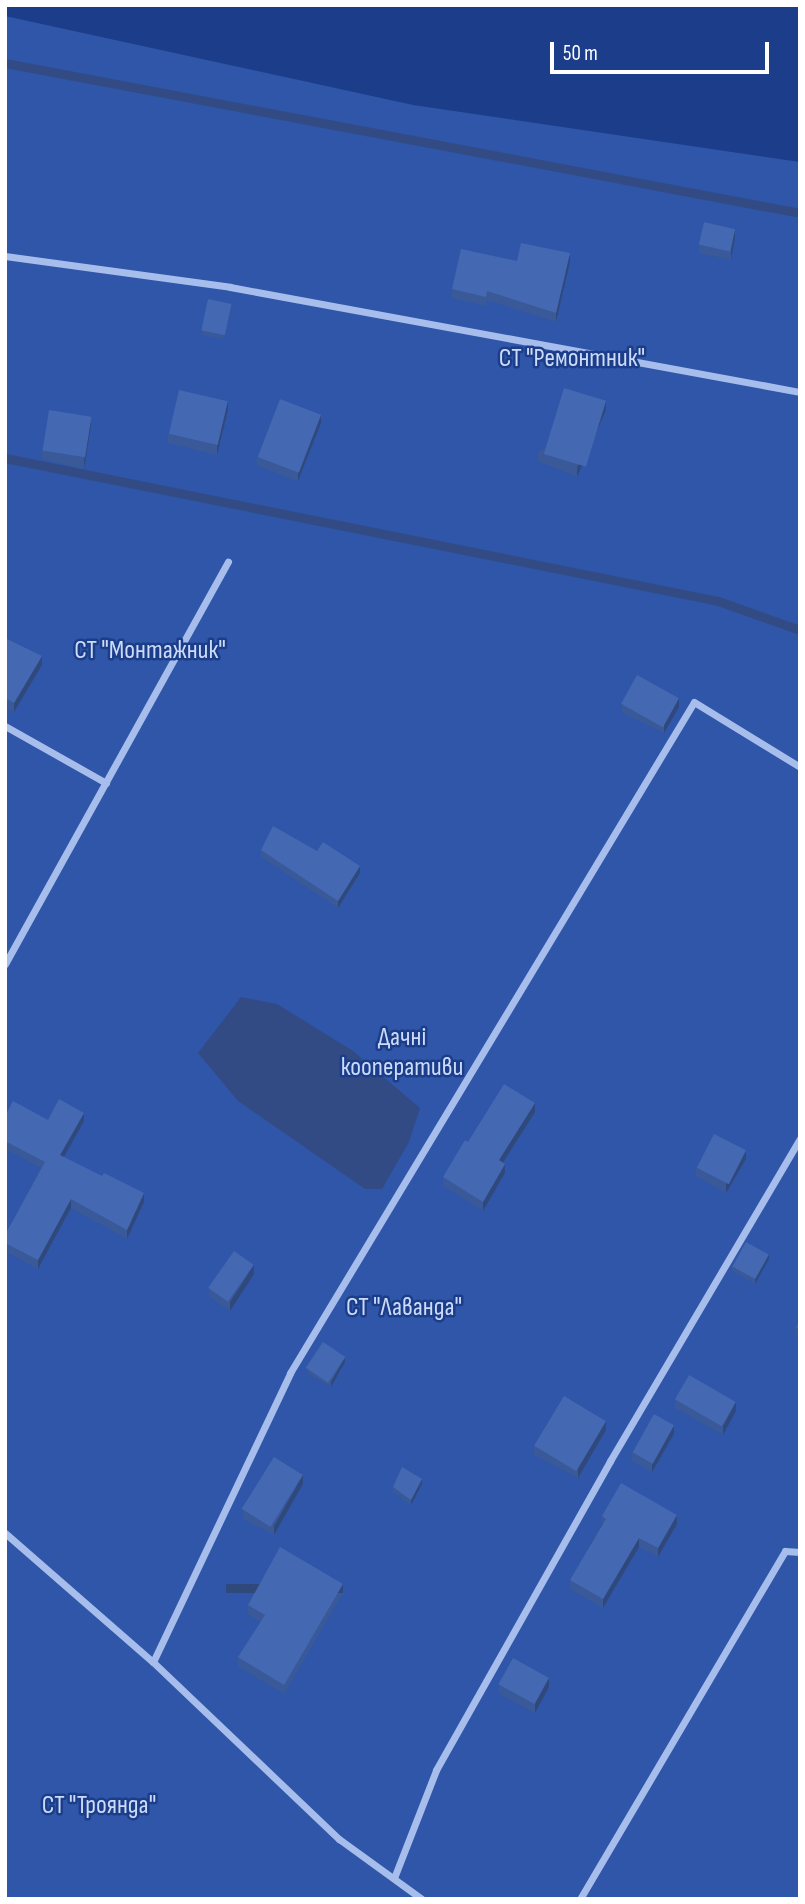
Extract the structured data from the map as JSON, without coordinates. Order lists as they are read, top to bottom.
{
  "parks": [
    "СТ \"Ремонтник\"",
    "СТ \"Монтажник\"",
    "Дачні кооперативи",
    "СТ \"Лаванда\"",
    "СТ \"Троянда\""
  ],
  "scale_bar": "50 m"
}
